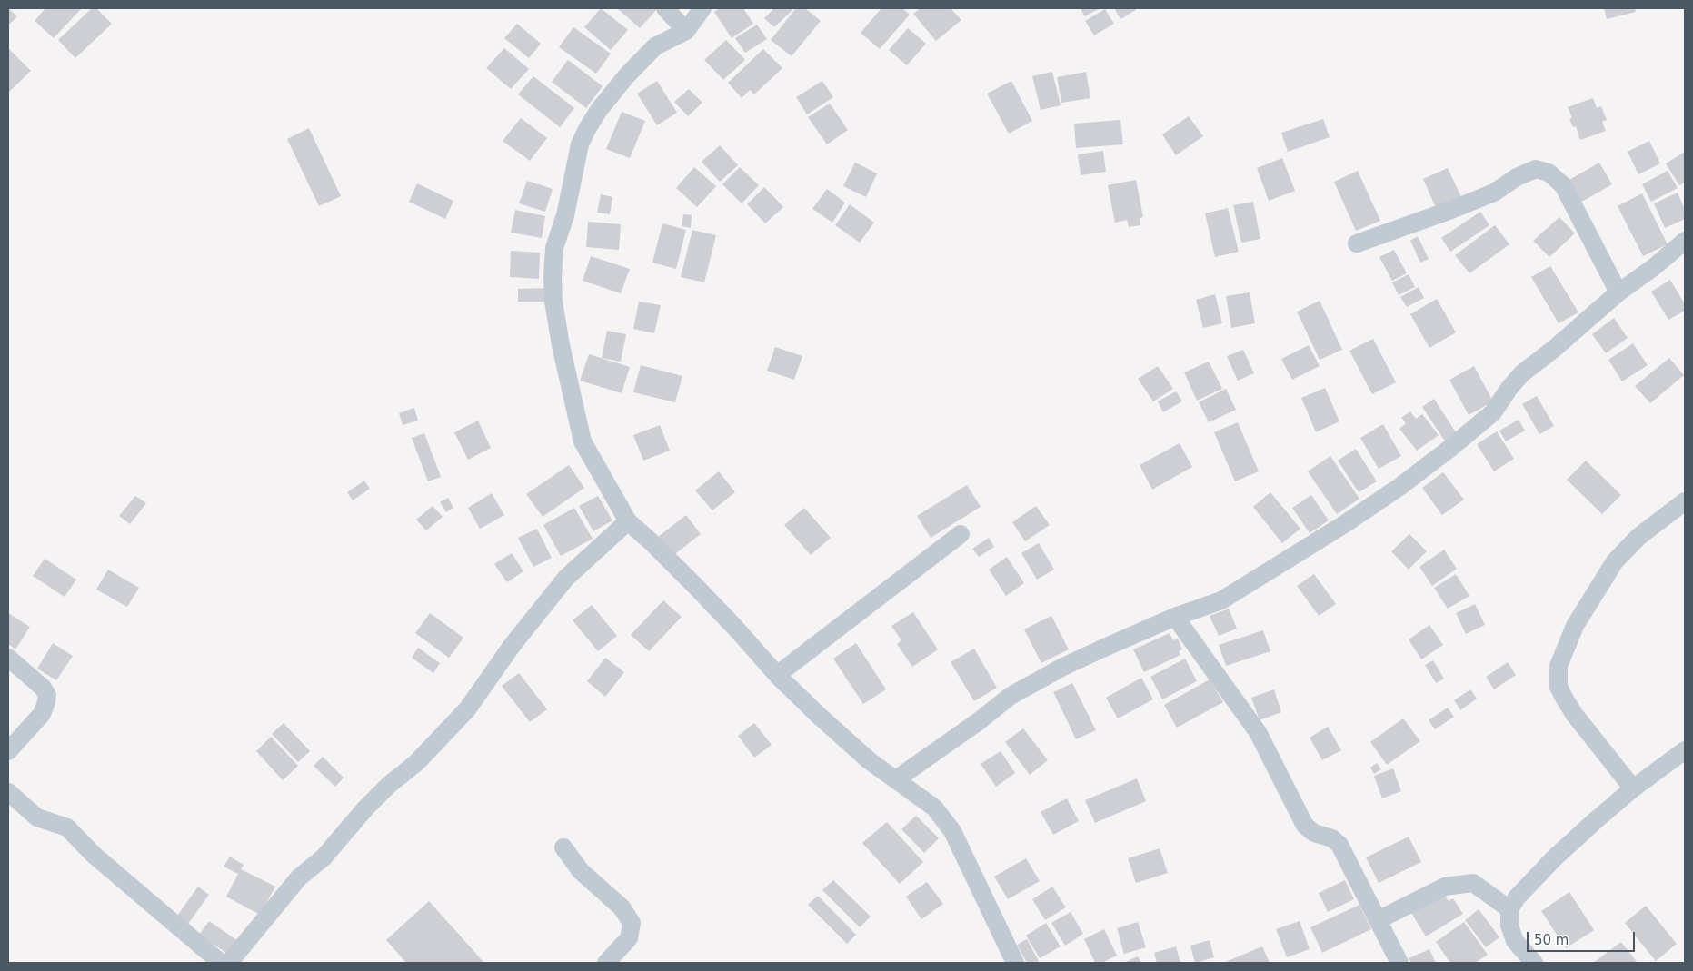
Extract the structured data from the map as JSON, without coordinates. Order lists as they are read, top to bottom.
{
  "scale_bar": "50 m"
}
